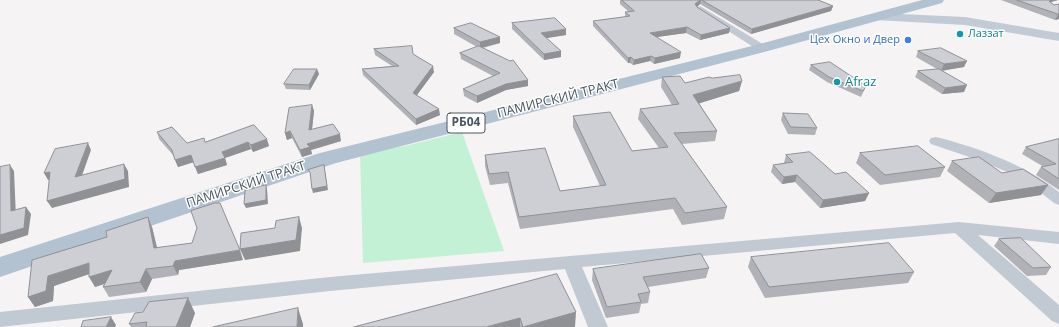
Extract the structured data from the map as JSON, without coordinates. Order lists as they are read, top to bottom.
{
  "streets": {
    "main road": ["ПАМИРСКИЙ ТРАКТ", "РБ04"]
  },
  "places": ["Лаззат", "Цех Окно и Двер", "Afraz"]
}
